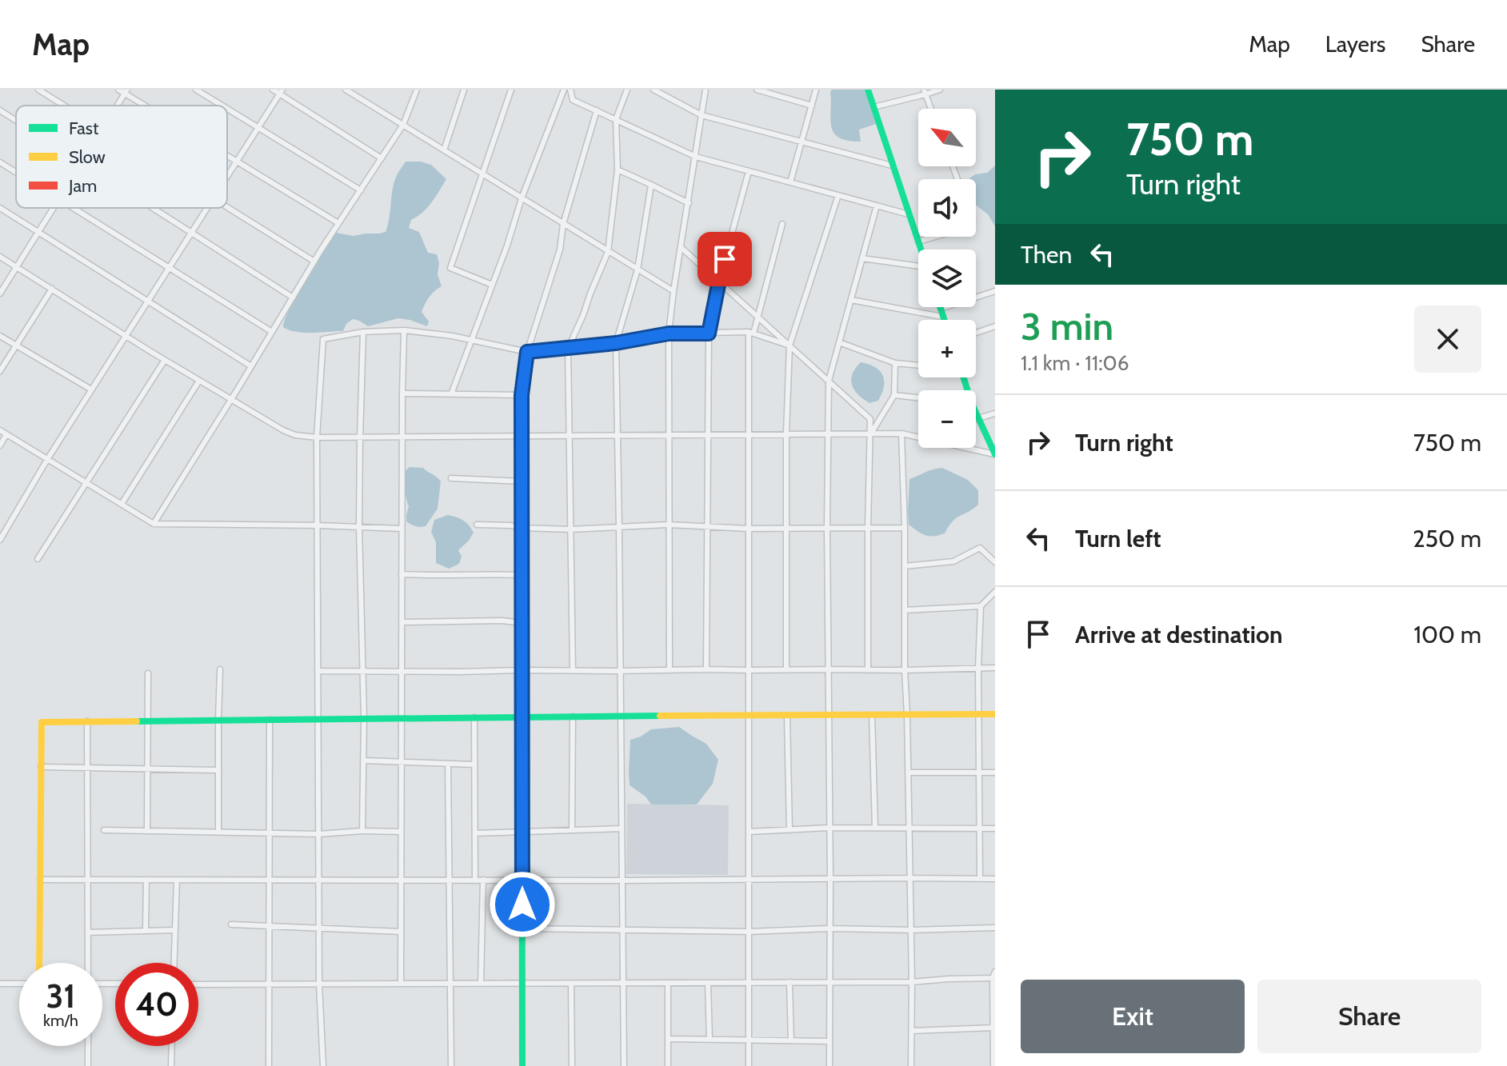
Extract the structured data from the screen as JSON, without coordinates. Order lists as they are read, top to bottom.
{
  "legend": ["Fast", "Slow", "Jam"],
  "north": "top left",
  "page": {
    "header": "Map",
    "nav": ["Map", "Layers", "Share"],
    "turn": ["750 m", "Turn right"],
    "map_buttons": ["+", "−"],
    "then": "Then",
    "heading": ["3 min", "1.1 km · 11:06"],
    "list": [
      {
        "name": "Turn right",
        "value": "750 m"
      },
      {
        "name": "Turn left",
        "value": "250 m"
      },
      {
        "name": "Arrive at destination",
        "value": "100 m"
      }
    ],
    "speed": "31 km/h",
    "limit": "40",
    "buttons": ["Exit", "Share"]
  }
}
